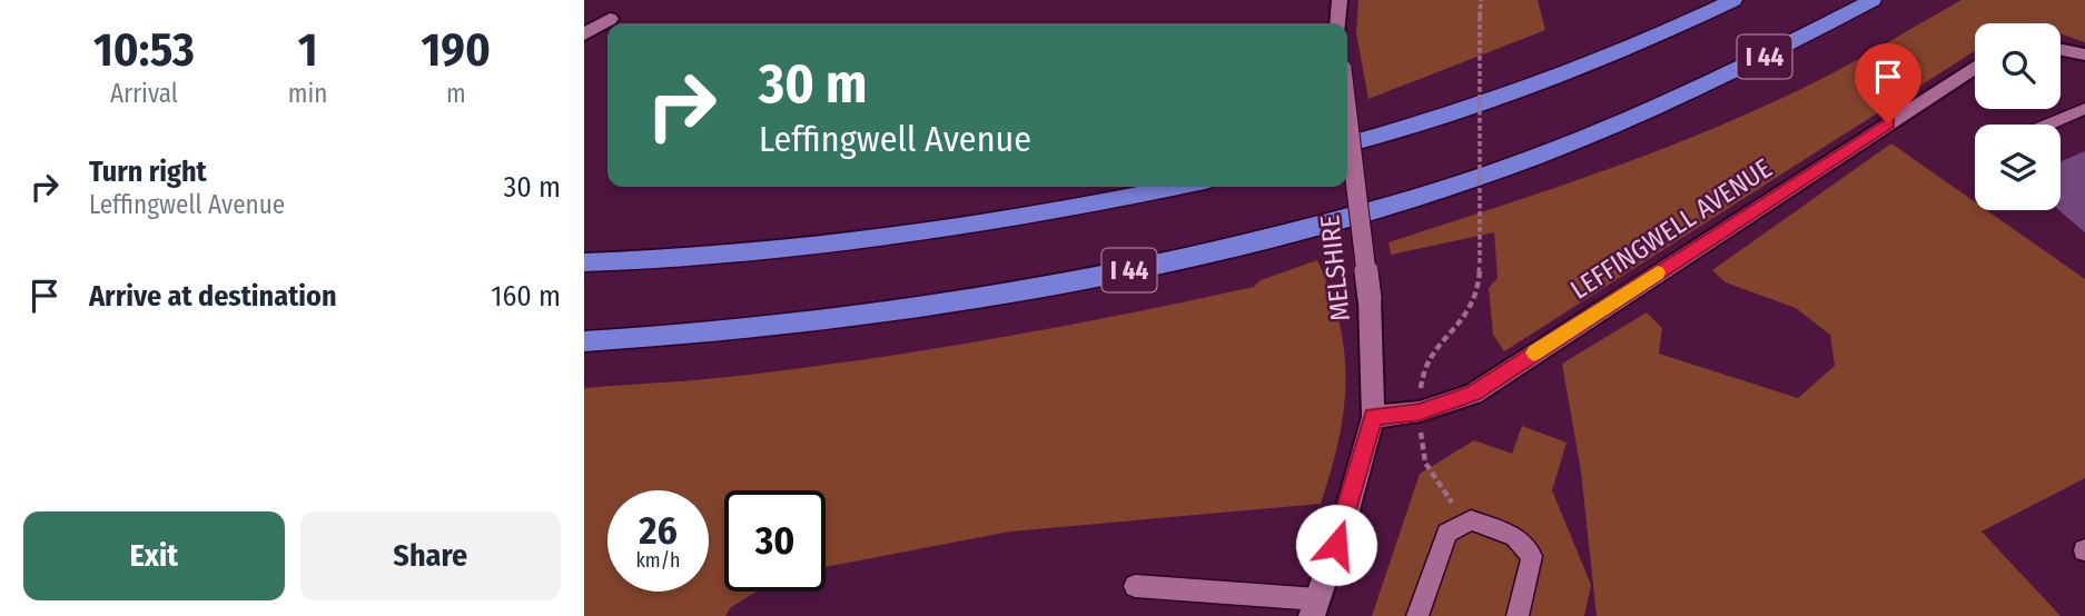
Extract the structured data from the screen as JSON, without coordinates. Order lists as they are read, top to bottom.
{
  "streets": {
    "highway": ["I 44"],
    "street": ["LEFFINGWELL AVENUE", "MELSHIRE"]
  },
  "crossings": [
    ["LEFFINGWELL AVENUE", "MELSHIRE"]
  ],
  "page": {
    "eta": [
      "10:53",
      "Arrival",
      "1",
      "min",
      "190",
      "m"
    ],
    "turn": ["30 m", "Leffingwell Avenue"],
    "list": [
      {
        "name": "Turn right",
        "note": "Leffingwell Avenue",
        "value": "30 m"
      },
      {
        "name": "Arrive at destination",
        "value": "160 m"
      }
    ],
    "speed": "26 km/h",
    "limit": "30",
    "buttons": ["Exit", "Share"]
  }
}
